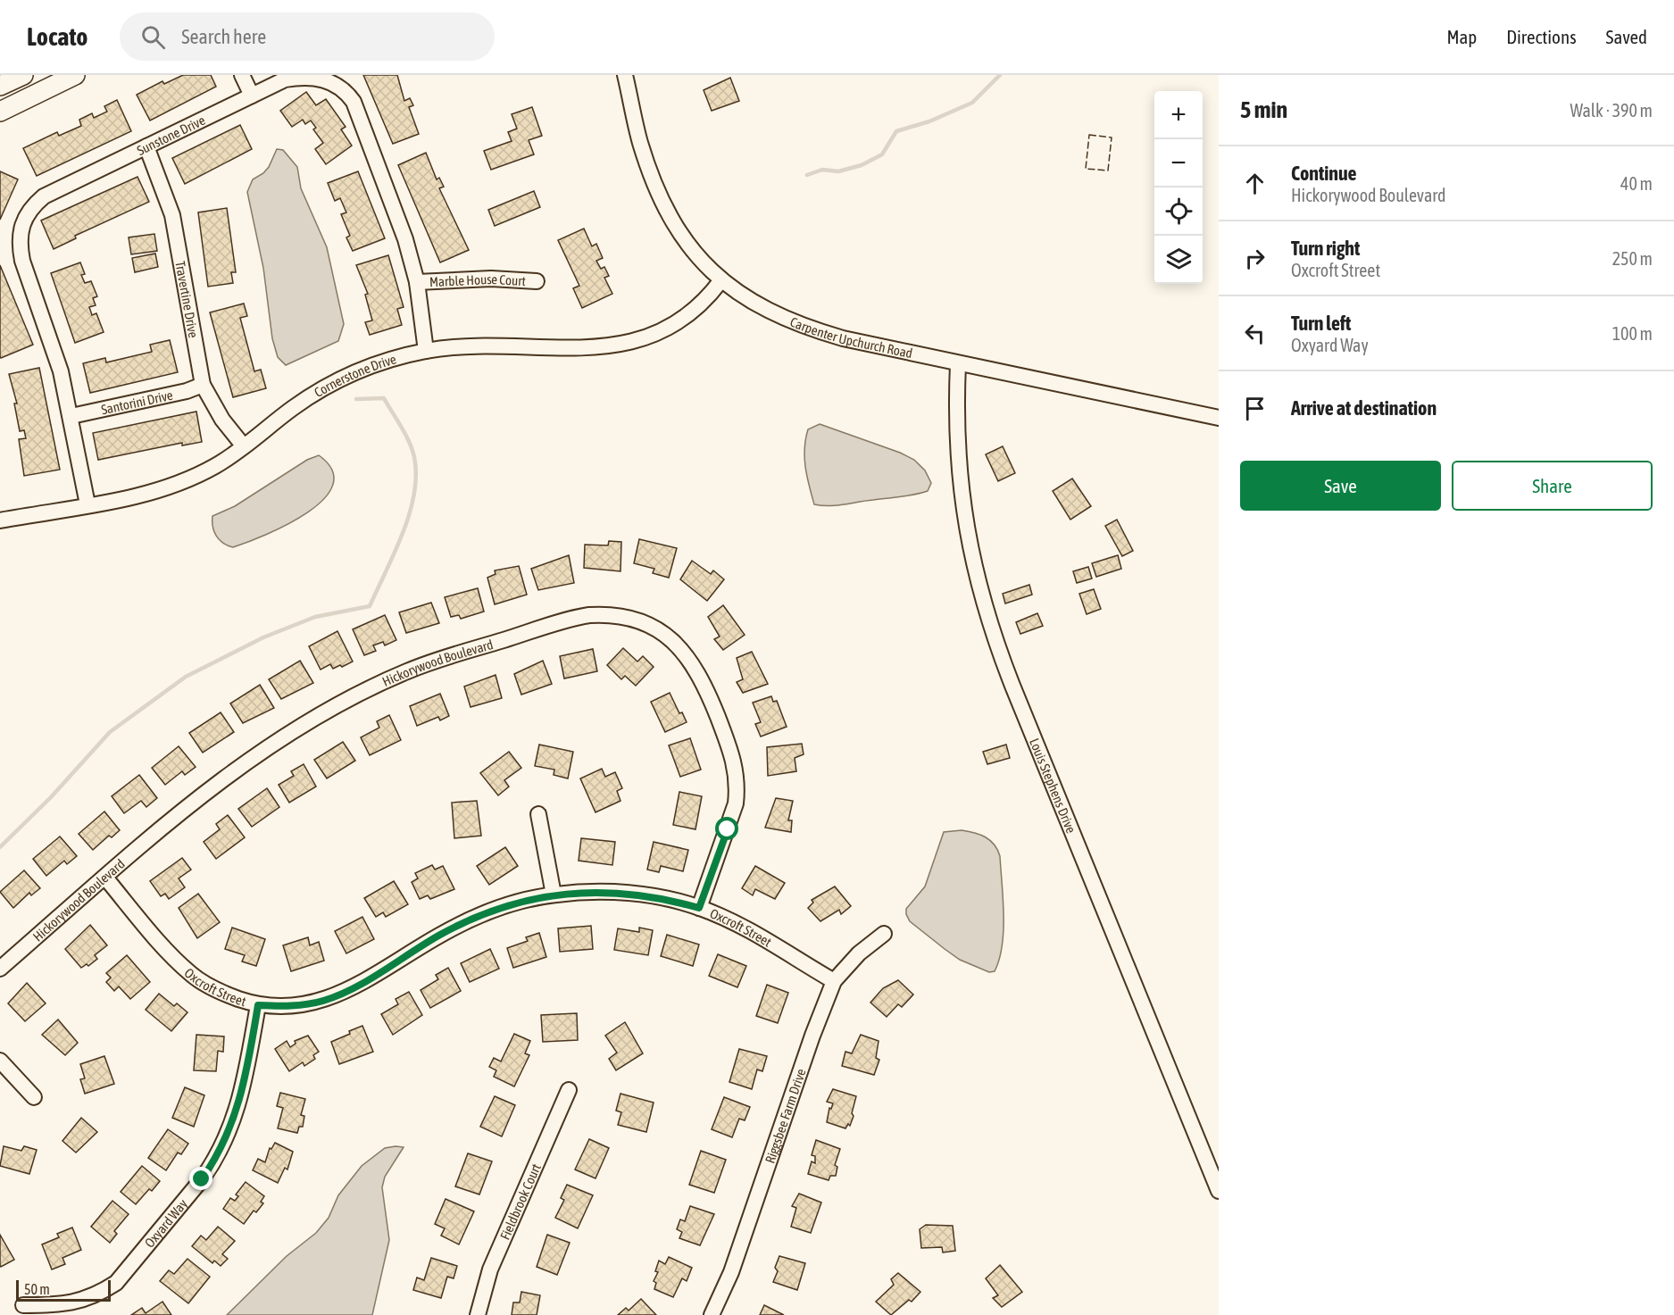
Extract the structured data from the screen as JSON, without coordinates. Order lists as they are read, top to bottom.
{
  "streets": {
    "street": [
      "Sunstone Drive",
      "Marble House Court",
      "Travertine Drive",
      "Carpenter Upchurch Road",
      "Cornerstone Drive",
      "Santorini Drive",
      "Hickorywood Boulevard",
      "Louis Stephens Drive",
      "Oxcroft Street",
      "Riggsbee Farm Drive",
      "Fieldbrook Court",
      "Oxyard Way"
    ]
  },
  "crossings": [
    ["Sunstone Drive", "Marble House Court"],
    ["Sunstone Drive", "Travertine Drive"],
    ["Sunstone Drive", "Cornerstone Drive"],
    ["Sunstone Drive", "Santorini Drive"],
    ["Travertine Drive", "Cornerstone Drive"],
    ["Travertine Drive", "Santorini Drive"],
    ["Carpenter Upchurch Road", "Cornerstone Drive"],
    ["Carpenter Upchurch Road", "Louis Stephens Drive"],
    ["Hickorywood Boulevard", "Oxcroft Street"],
    ["Oxcroft Street", "Riggsbee Farm Drive"],
    ["Oxcroft Street", "Oxyard Way"]
  ],
  "scale_bar": "50 m",
  "page": {
    "header": "Locato",
    "search": "Search here",
    "nav": ["Map", "Directions", "Saved"],
    "heading": ["5 min", "Walk · 390 m"],
    "map_buttons": ["+", "−"],
    "list": [
      ["Continue", "Hickorywood Boulevard", "40 m"],
      ["Turn right", "Oxcroft Street", "250 m"],
      ["Turn left", "Oxyard Way", "100 m"],
      "Arrive at destination"
    ],
    "buttons": ["Save", "Share"],
    "scale": "50 m"
  }
}
